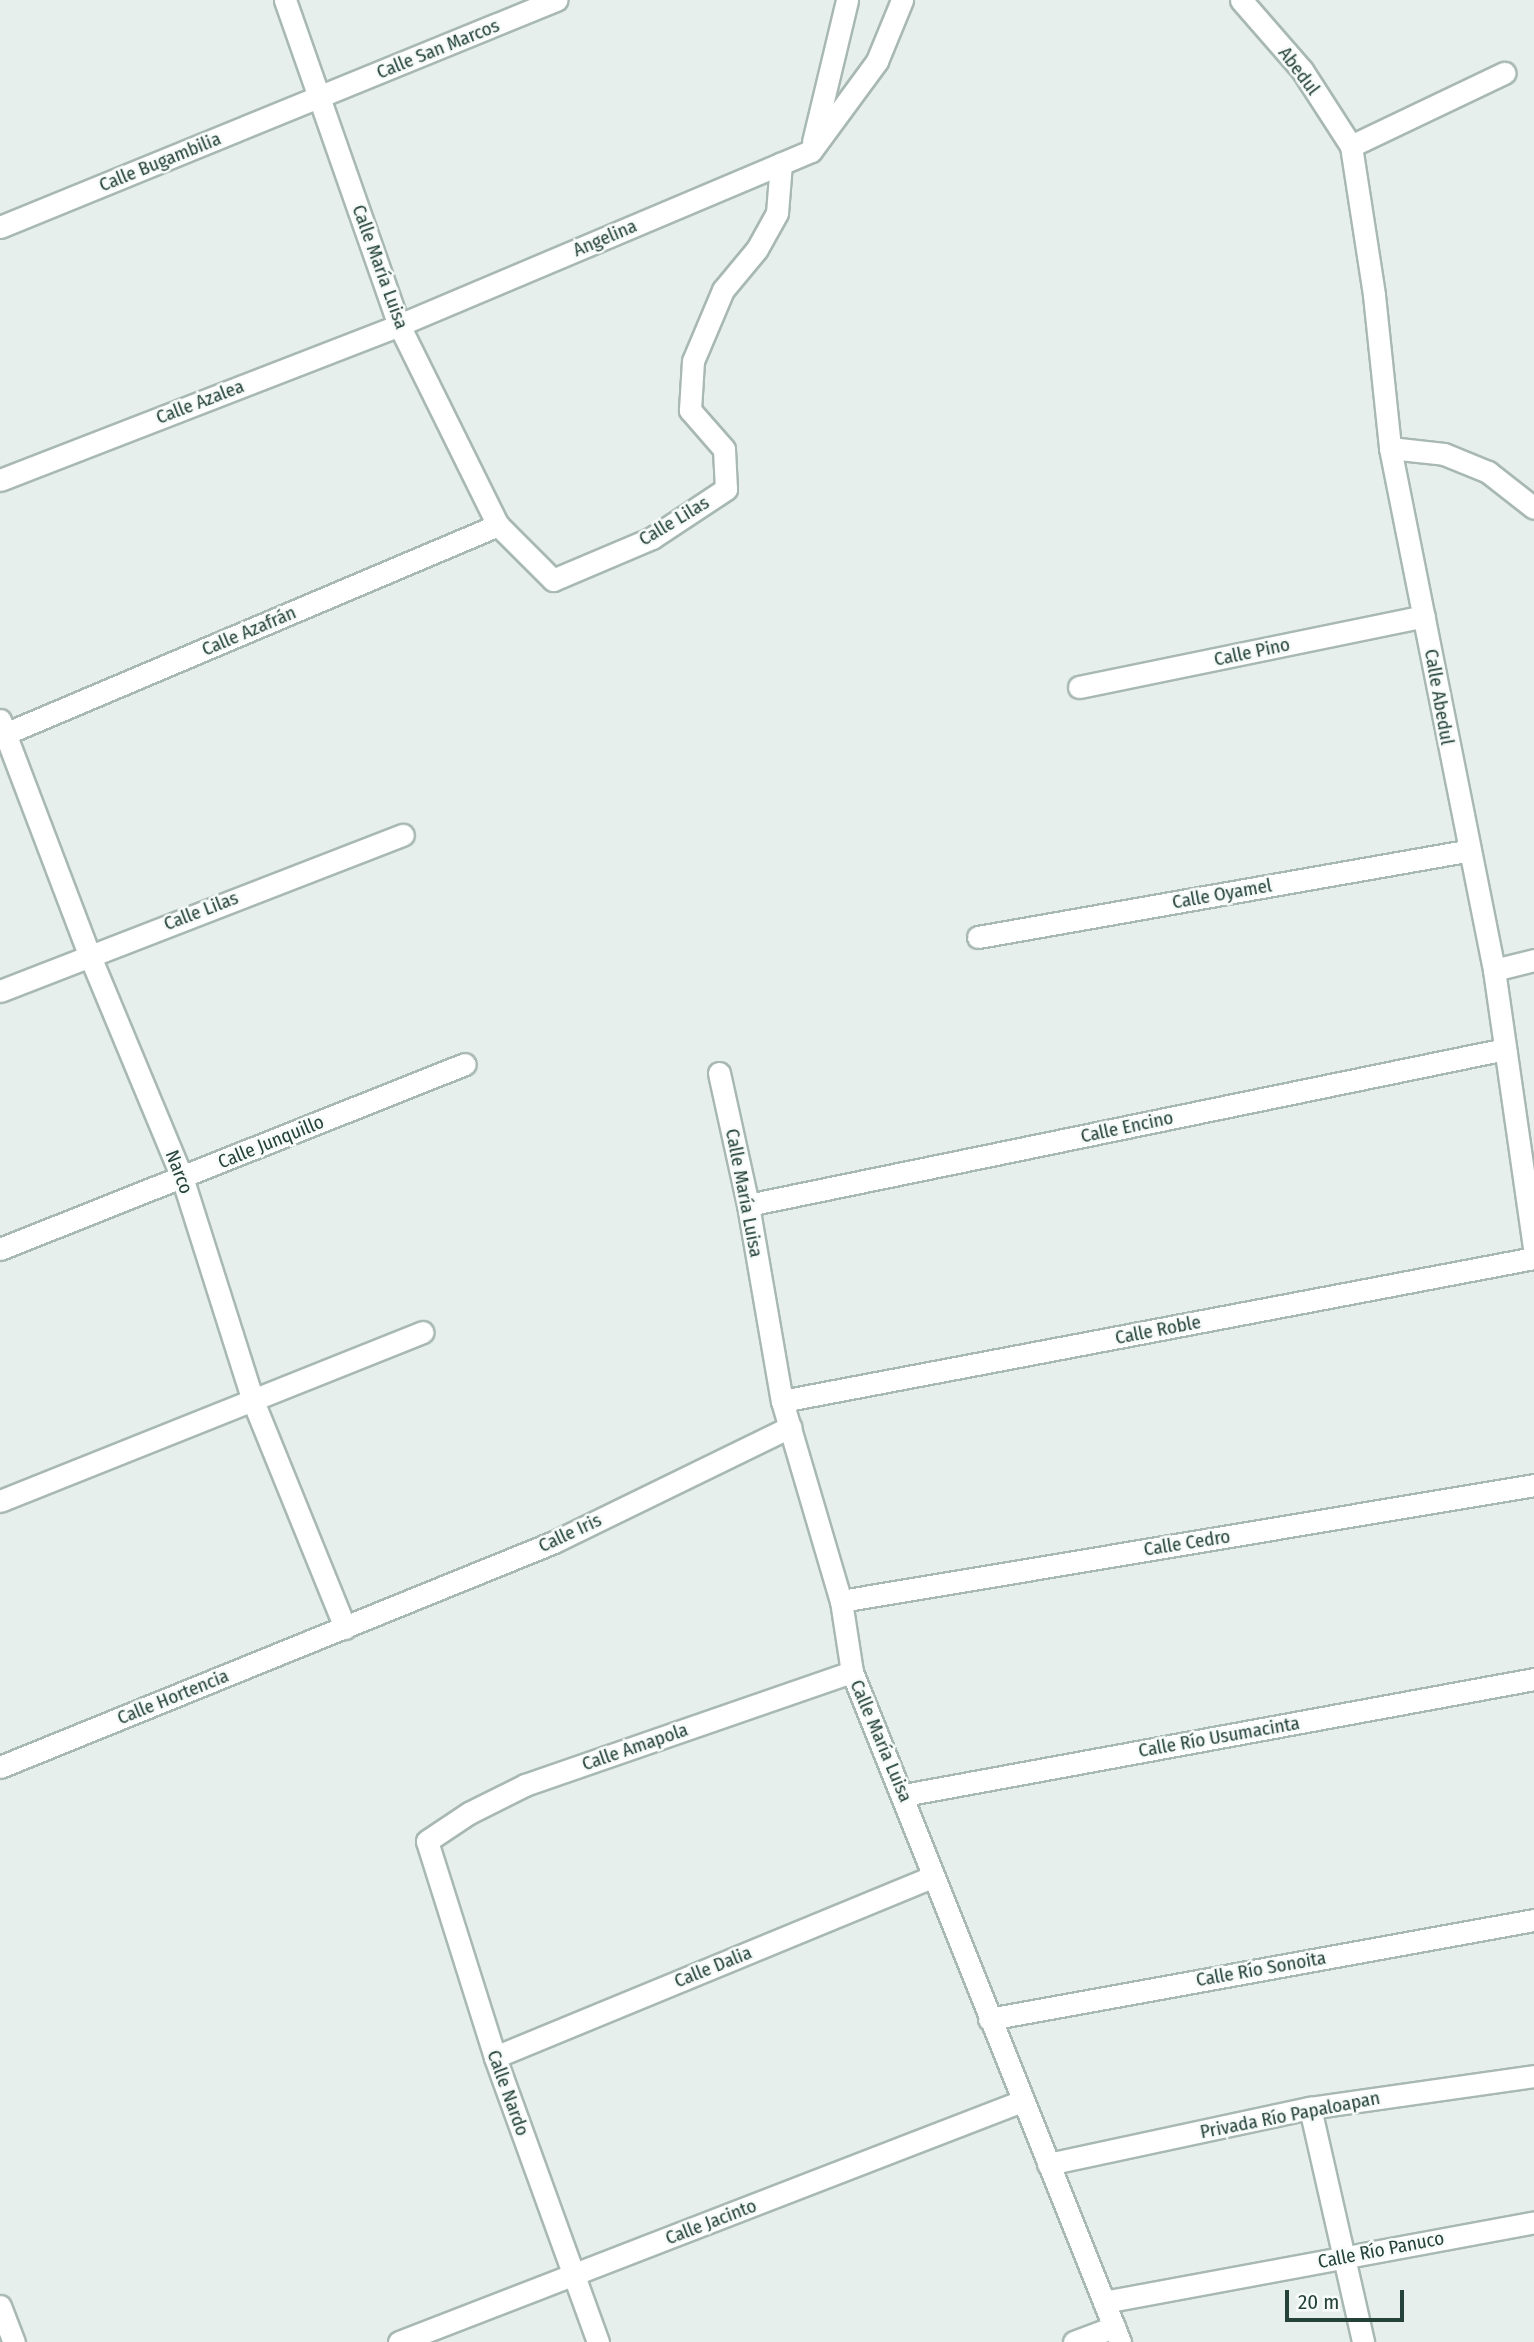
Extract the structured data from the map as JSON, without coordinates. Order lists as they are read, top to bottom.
{
  "streets": {
    "street": [
      "Calle San Marcos",
      "Abedul",
      "Calle Bugambilia",
      "Angelina",
      "Calle María Luisa",
      "Calle Azalea",
      "Calle Lilas",
      "Calle Azafrán",
      "Calle Pino",
      "Calle Abedul",
      "Calle Oyamel",
      "Calle Encino",
      "Calle Junquillo",
      "Narco",
      "Calle Roble",
      "Calle Iris",
      "Calle Cedro",
      "Calle Hortencia",
      "Calle Río Usumacinta",
      "Calle Amapola",
      "Calle Dalia",
      "Calle Río Sonoita",
      "Calle Nardo",
      "Privada Río Papaloapan",
      "Calle Jacinto",
      "Calle Río Panuco"
    ]
  },
  "crossings": [
    ["Calle San Marcos", "Calle Bugambilia"],
    ["Calle San Marcos", "Calle María Luisa"],
    ["Abedul", "Calle Abedul"],
    ["Calle Bugambilia", "Calle María Luisa"],
    ["Angelina", "Calle María Luisa"],
    ["Angelina", "Calle Azalea"],
    ["Angelina", "Calle Lilas"],
    ["Calle María Luisa", "Calle Azalea"],
    ["Calle María Luisa", "Calle Lilas"],
    ["Calle María Luisa", "Calle Azafrán"],
    ["Calle María Luisa", "Calle Encino"],
    ["Calle María Luisa", "Calle Roble"],
    ["Calle María Luisa", "Calle Iris"],
    ["Calle María Luisa", "Calle Cedro"],
    ["Calle María Luisa", "Calle Río Usumacinta"],
    ["Calle María Luisa", "Calle Amapola"],
    ["Calle María Luisa", "Calle Dalia"],
    ["Calle María Luisa", "Calle Río Sonoita"],
    ["Calle María Luisa", "Privada Río Papaloapan"],
    ["Calle María Luisa", "Calle Jacinto"],
    ["Calle María Luisa", "Calle Río Panuco"],
    ["Calle Lilas", "Calle Azafrán"],
    ["Calle Lilas", "Narco"],
    ["Calle Azafrán", "Narco"],
    ["Calle Pino", "Calle Abedul"],
    ["Calle Abedul", "Calle Oyamel"],
    ["Calle Abedul", "Calle Encino"],
    ["Calle Junquillo", "Narco"],
    ["Narco", "Calle Iris"],
    ["Narco", "Calle Hortencia"],
    ["Calle Iris", "Calle Hortencia"],
    ["Calle Amapola", "Calle Nardo"],
    ["Calle Dalia", "Calle Nardo"],
    ["Calle Nardo", "Calle Jacinto"]
  ],
  "scale_bar": "20 m"
}
